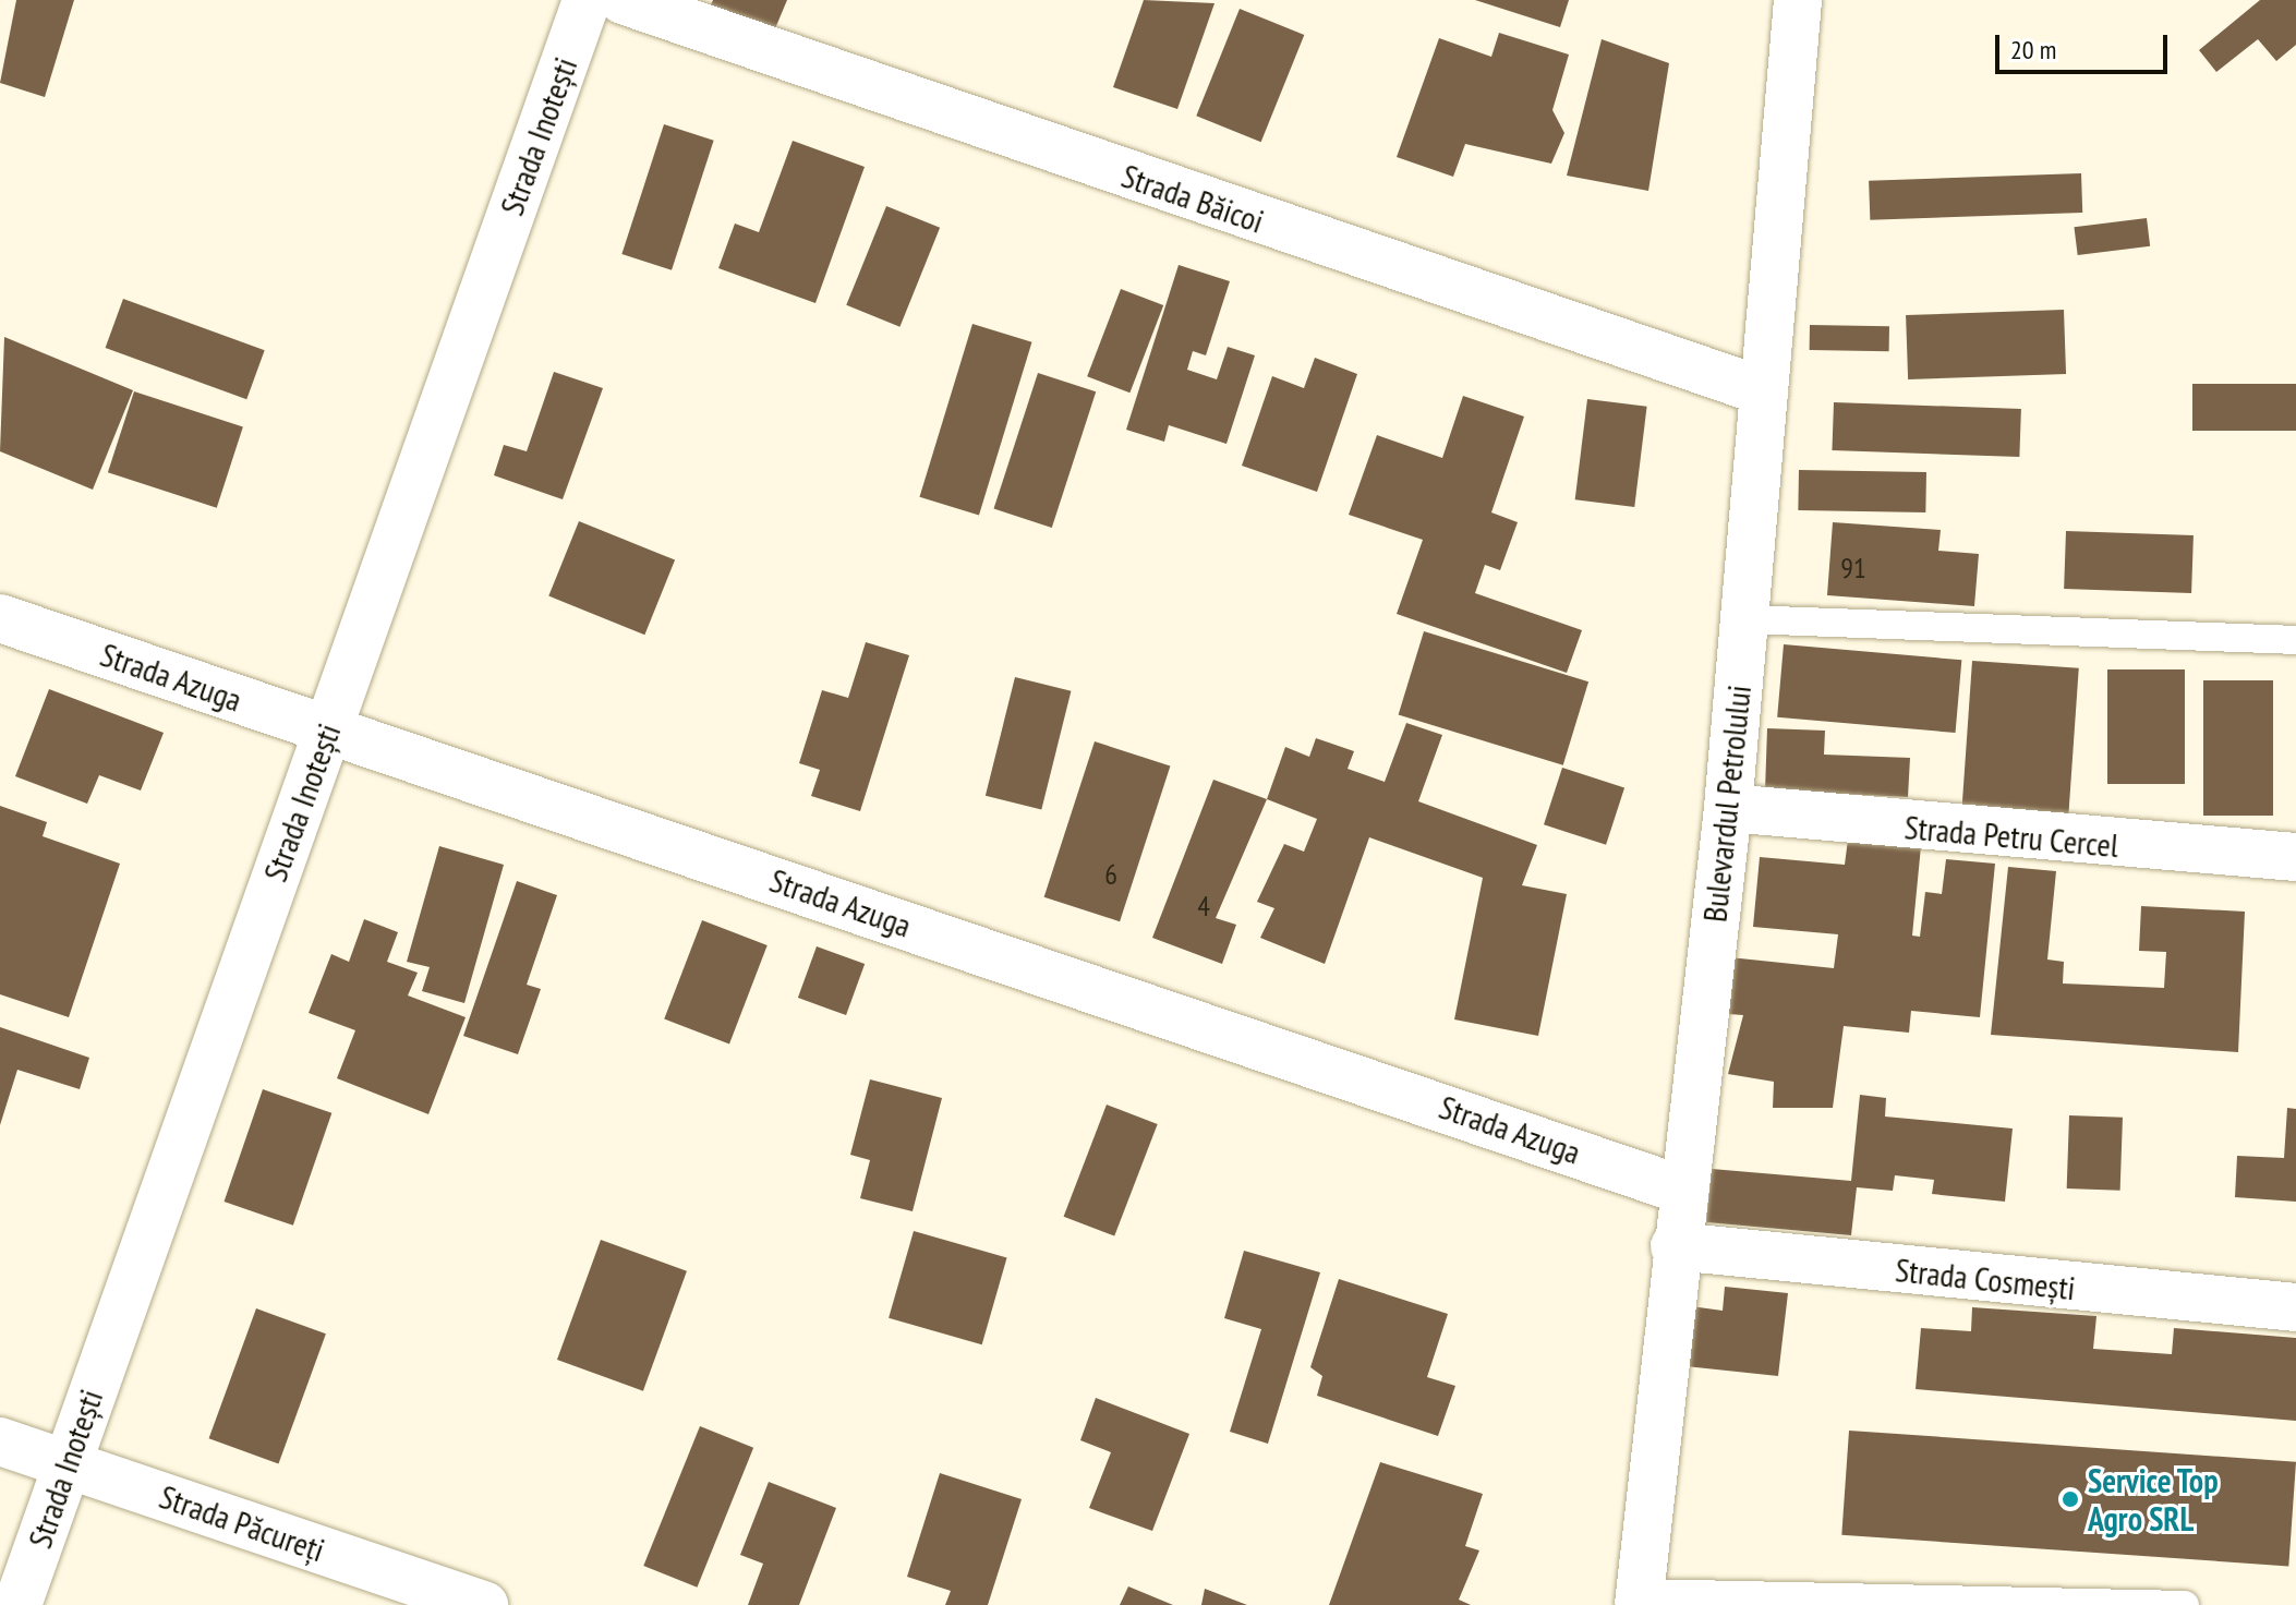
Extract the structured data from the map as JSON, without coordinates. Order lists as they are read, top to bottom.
{
  "streets": {
    "street": [
      "Strada Inotești",
      "Strada Băicoi",
      "Strada Azuga",
      "Bulevardul Petrolului",
      "Strada Petru Cercel",
      "Strada Cosmești",
      "Strada Păcureți"
    ]
  },
  "crossings": [
    ["Strada Inotești", "Strada Azuga"],
    ["Strada Inotești", "Strada Păcureți"],
    ["Strada Băicoi", "Bulevardul Petrolului"],
    ["Strada Azuga", "Bulevardul Petrolului"],
    ["Bulevardul Petrolului", "Strada Petru Cercel"],
    ["Bulevardul Petrolului", "Strada Cosmești"]
  ],
  "places": ["Service Top Agro SRL"],
  "house_numbers": ["91", "6", "4"],
  "scale_bar": "20 m"
}
